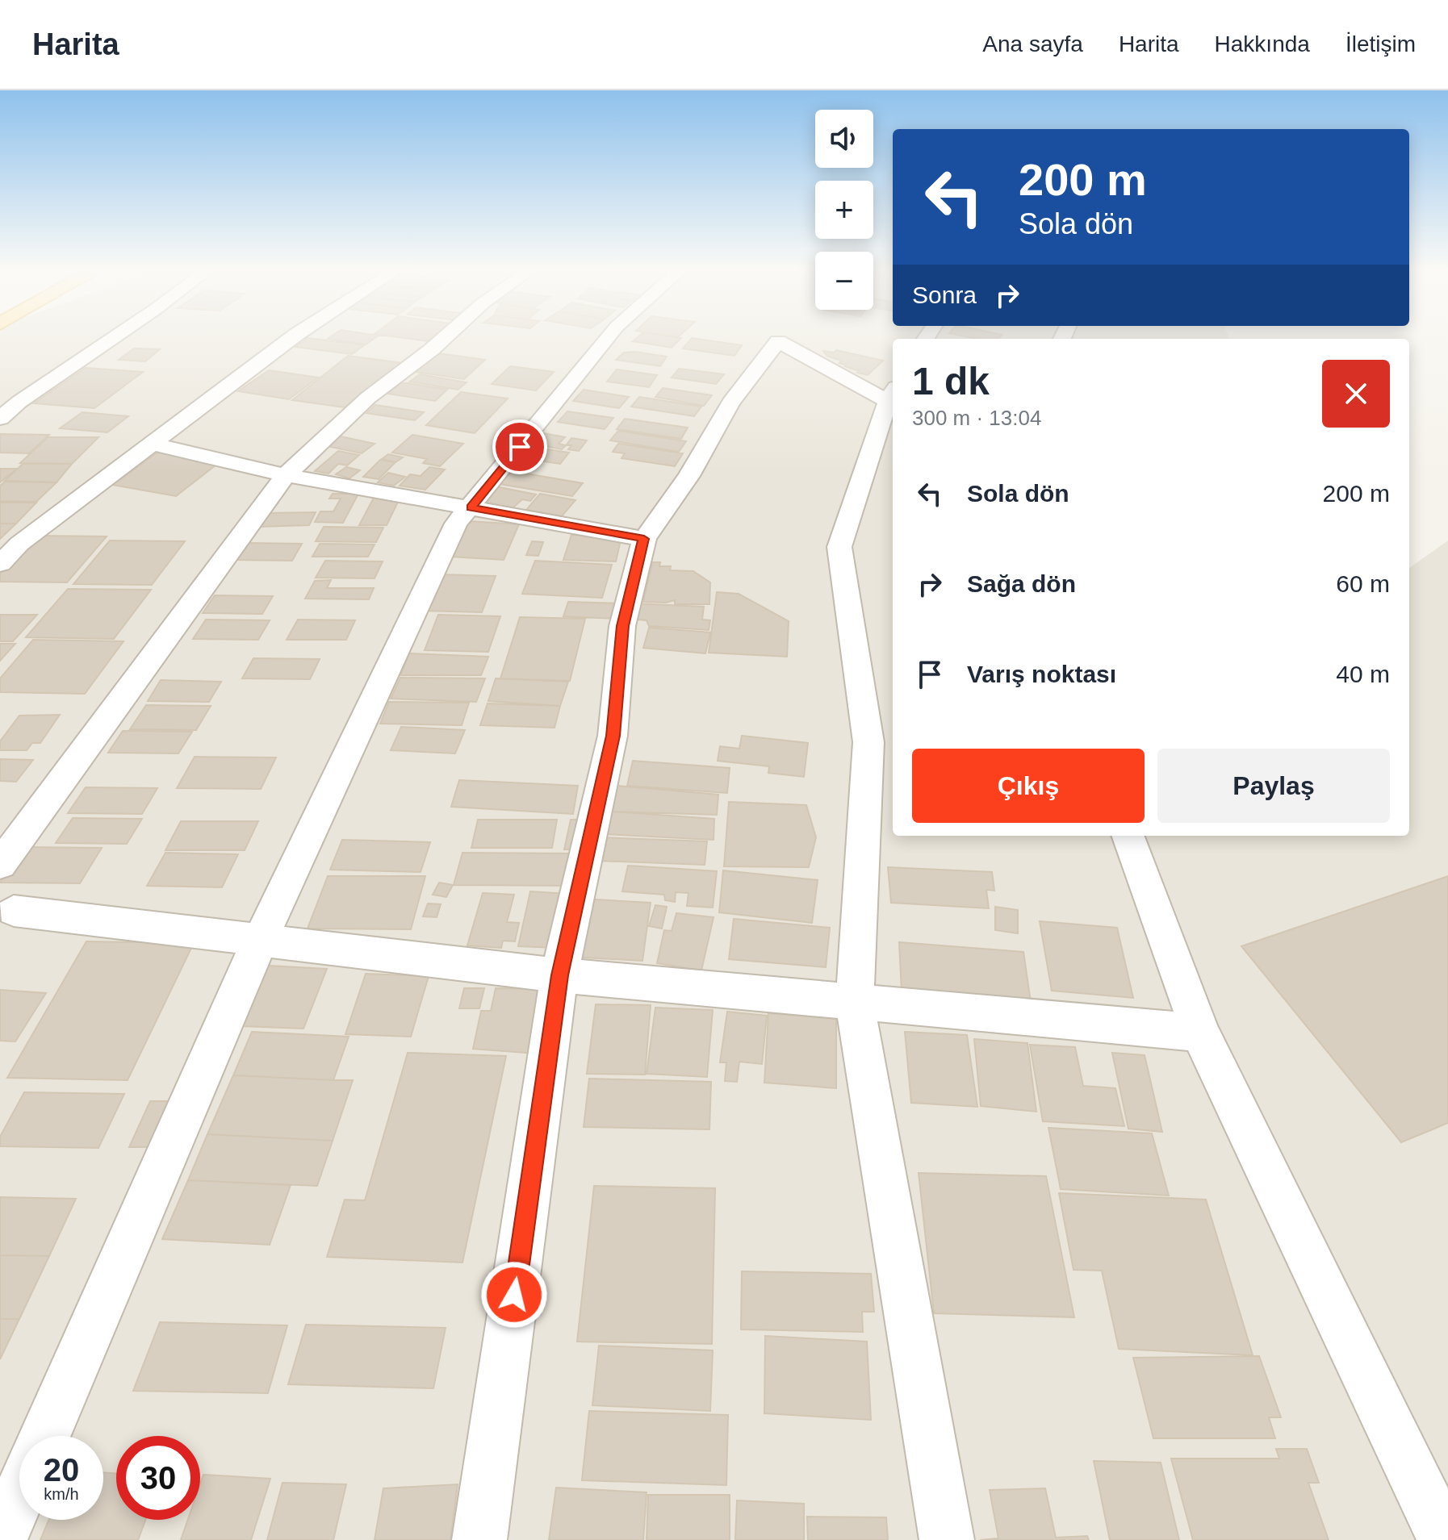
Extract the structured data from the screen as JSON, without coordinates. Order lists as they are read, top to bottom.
{
  "page": {
    "header": "Harita",
    "nav": [
      "Ana sayfa",
      "Harita",
      "Hakkında",
      "İletişim"
    ],
    "map_buttons": ["+", "−"],
    "turn": ["200 m", "Sola dön"],
    "then": "Sonra",
    "heading": ["1 dk", "300 m · 13:04"],
    "list": [
      {
        "name": "Sola dön",
        "value": "200 m"
      },
      {
        "name": "Sağa dön",
        "value": "60 m"
      },
      {
        "name": "Varış noktası",
        "value": "40 m"
      }
    ],
    "buttons": ["Çıkış", "Paylaş"],
    "speed": "20 km/h",
    "limit": "30"
  }
}
